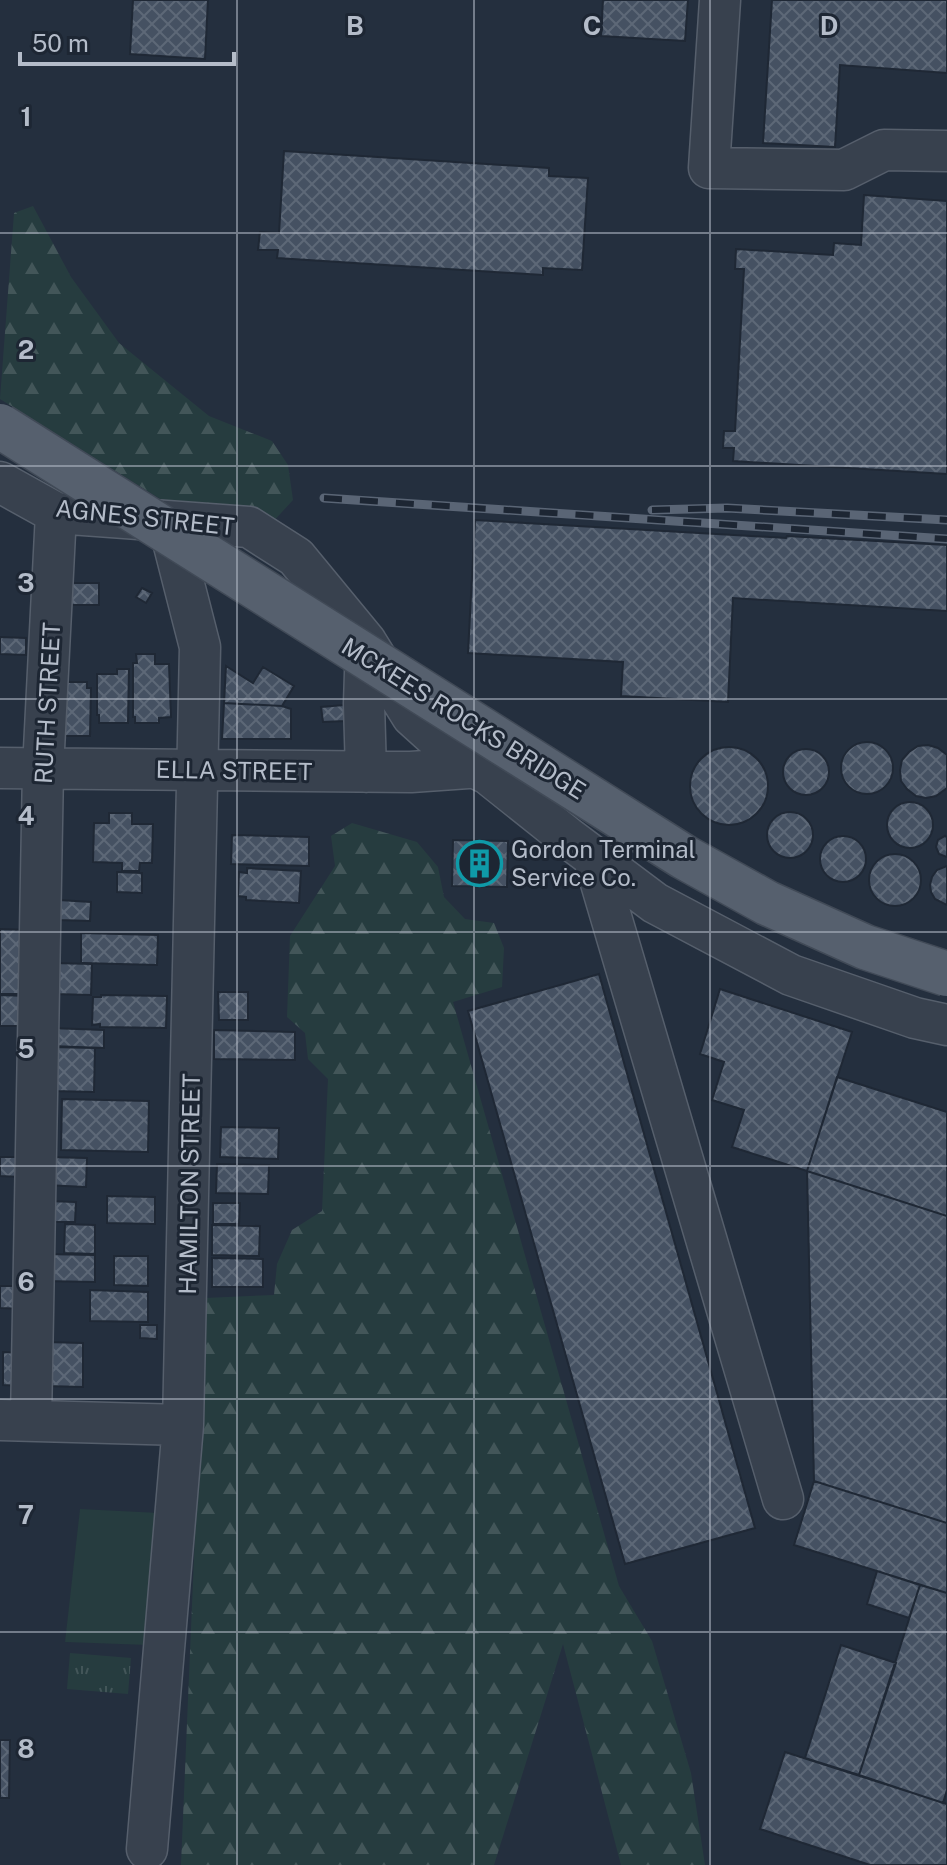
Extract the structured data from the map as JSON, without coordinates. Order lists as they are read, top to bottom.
{
  "streets": {
    "main road": ["MCKEES ROCKS BRIDGE"],
    "street": [
      "AGNES STREET",
      "RUTH STREET",
      "ELLA STREET",
      "HAMILTON STREET"
    ]
  },
  "crossings": [
    ["AGNES STREET", "RUTH STREET"],
    ["AGNES STREET", "ELLA STREET"],
    ["AGNES STREET", "HAMILTON STREET"],
    ["RUTH STREET", "ELLA STREET"],
    ["ELLA STREET", "HAMILTON STREET"]
  ],
  "places": {
    "building": ["Gordon Terminal Service Co."]
  },
  "scale_bar": "50 m",
  "grid": {
    "columns": ["B", "C", "D"],
    "rows": [
      "1",
      "2",
      "3",
      "4",
      "5",
      "6",
      "7",
      "8"
    ]
  }
}
